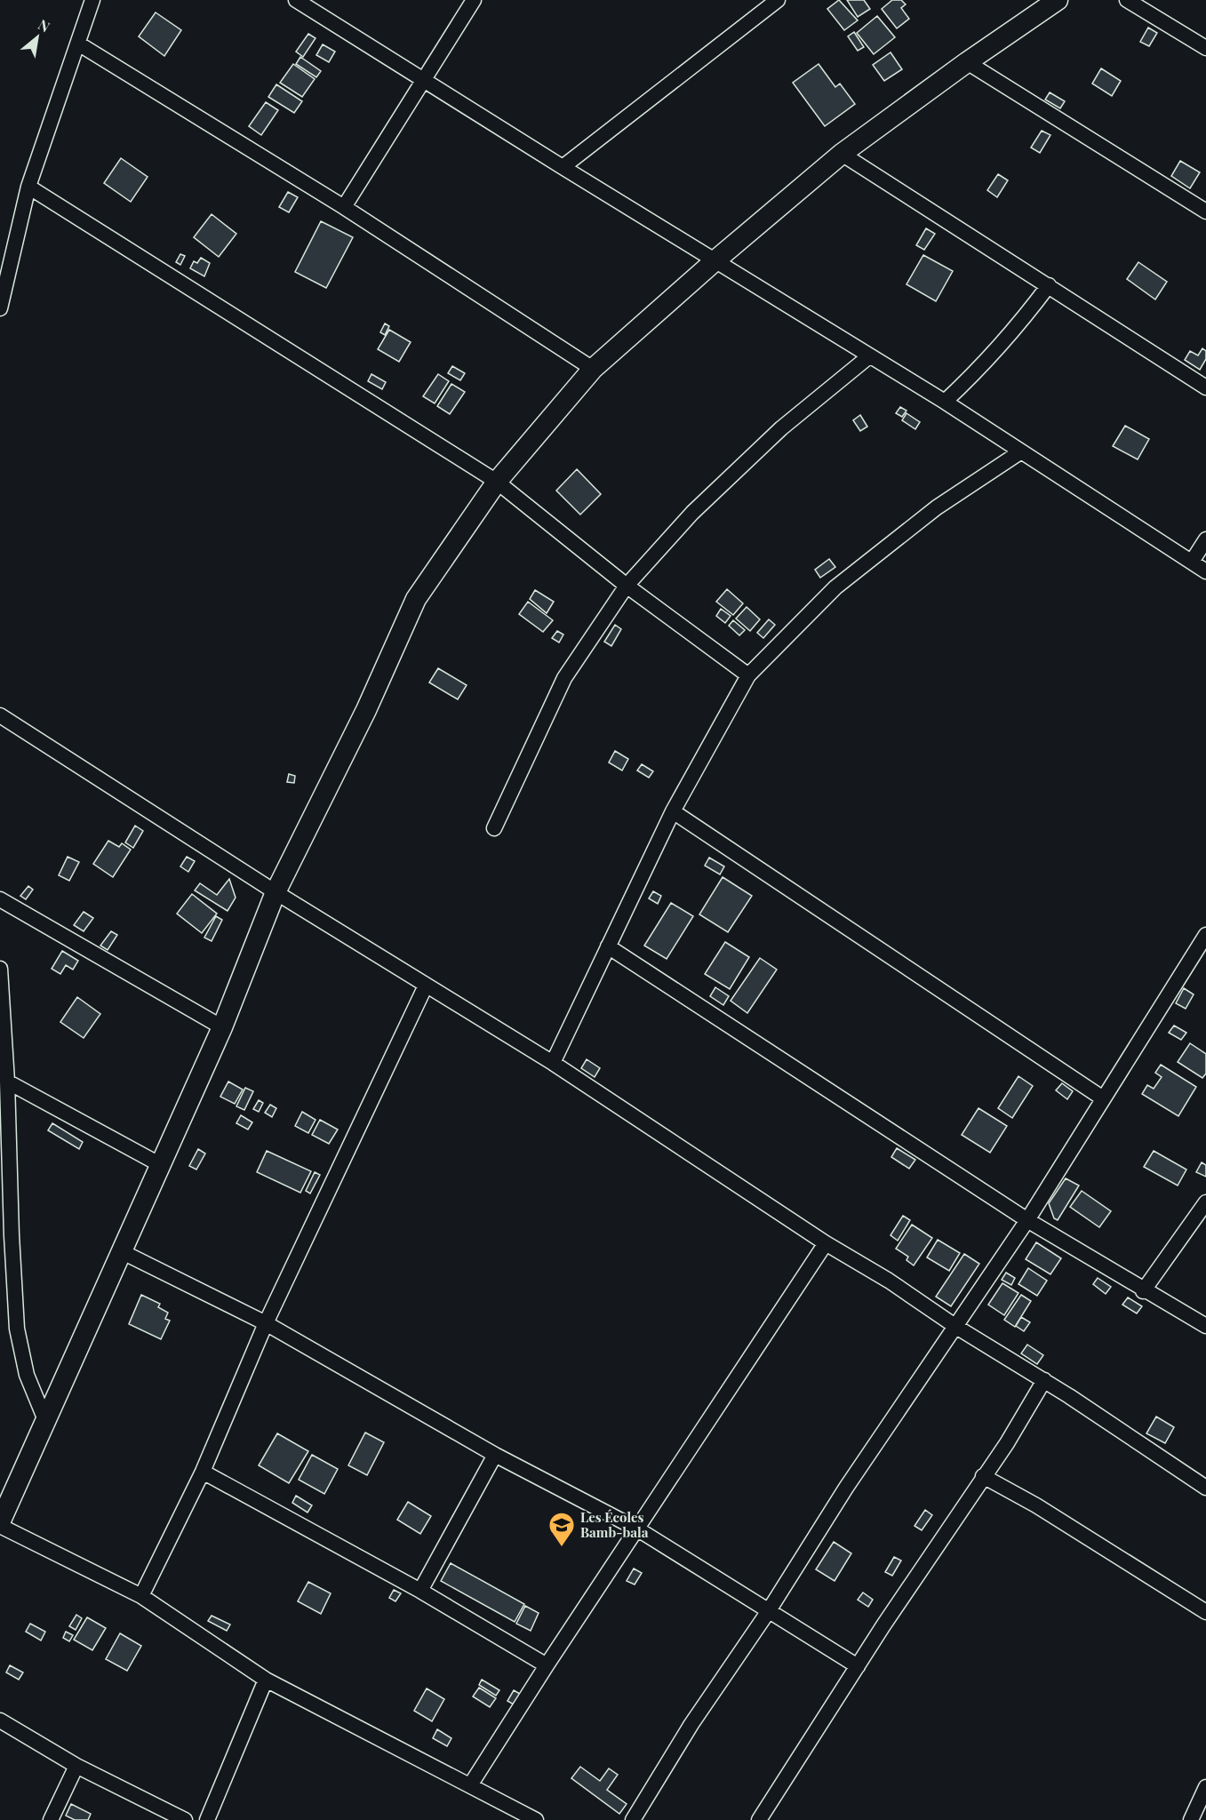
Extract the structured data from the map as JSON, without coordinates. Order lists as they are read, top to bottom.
{
  "places": {
    "school or university": ["Les Écoles Bamb-bala"]
  },
  "north": "top right"
}
